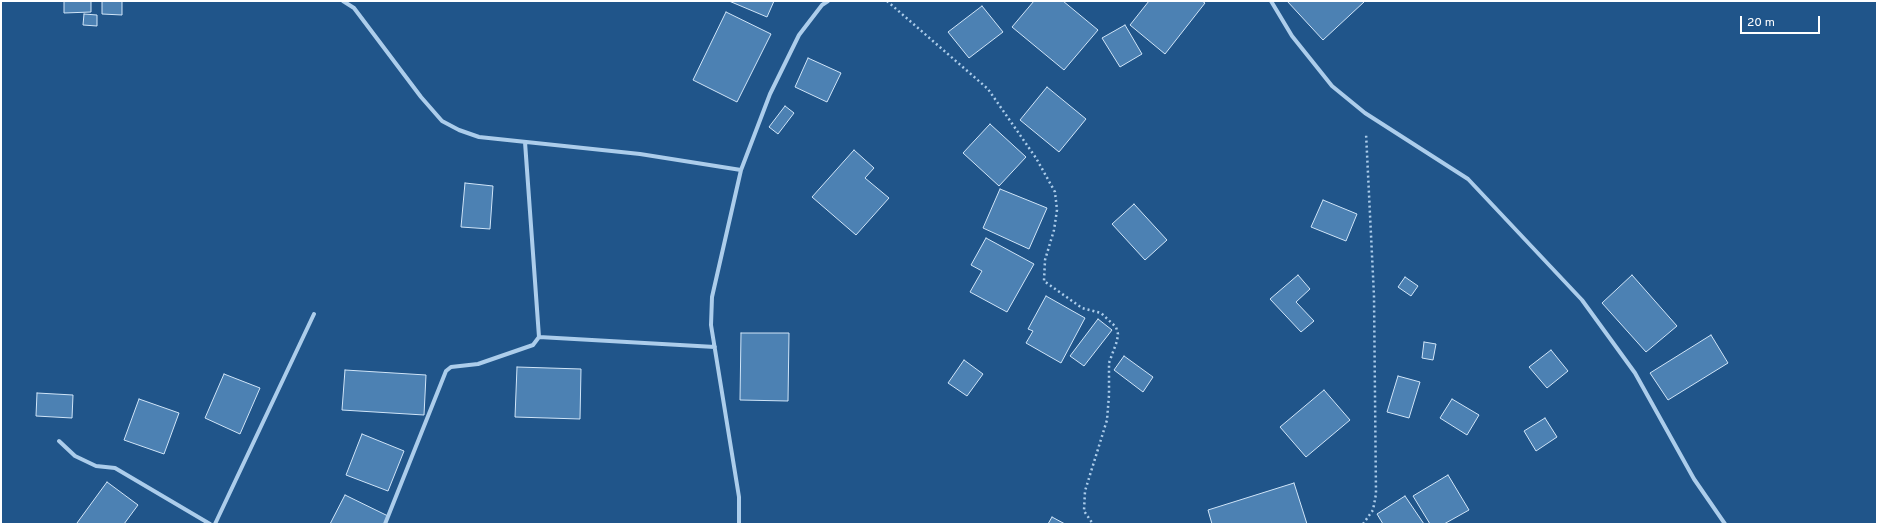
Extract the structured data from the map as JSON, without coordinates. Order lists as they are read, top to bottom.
{
  "scale_bar": "20 m"
}
